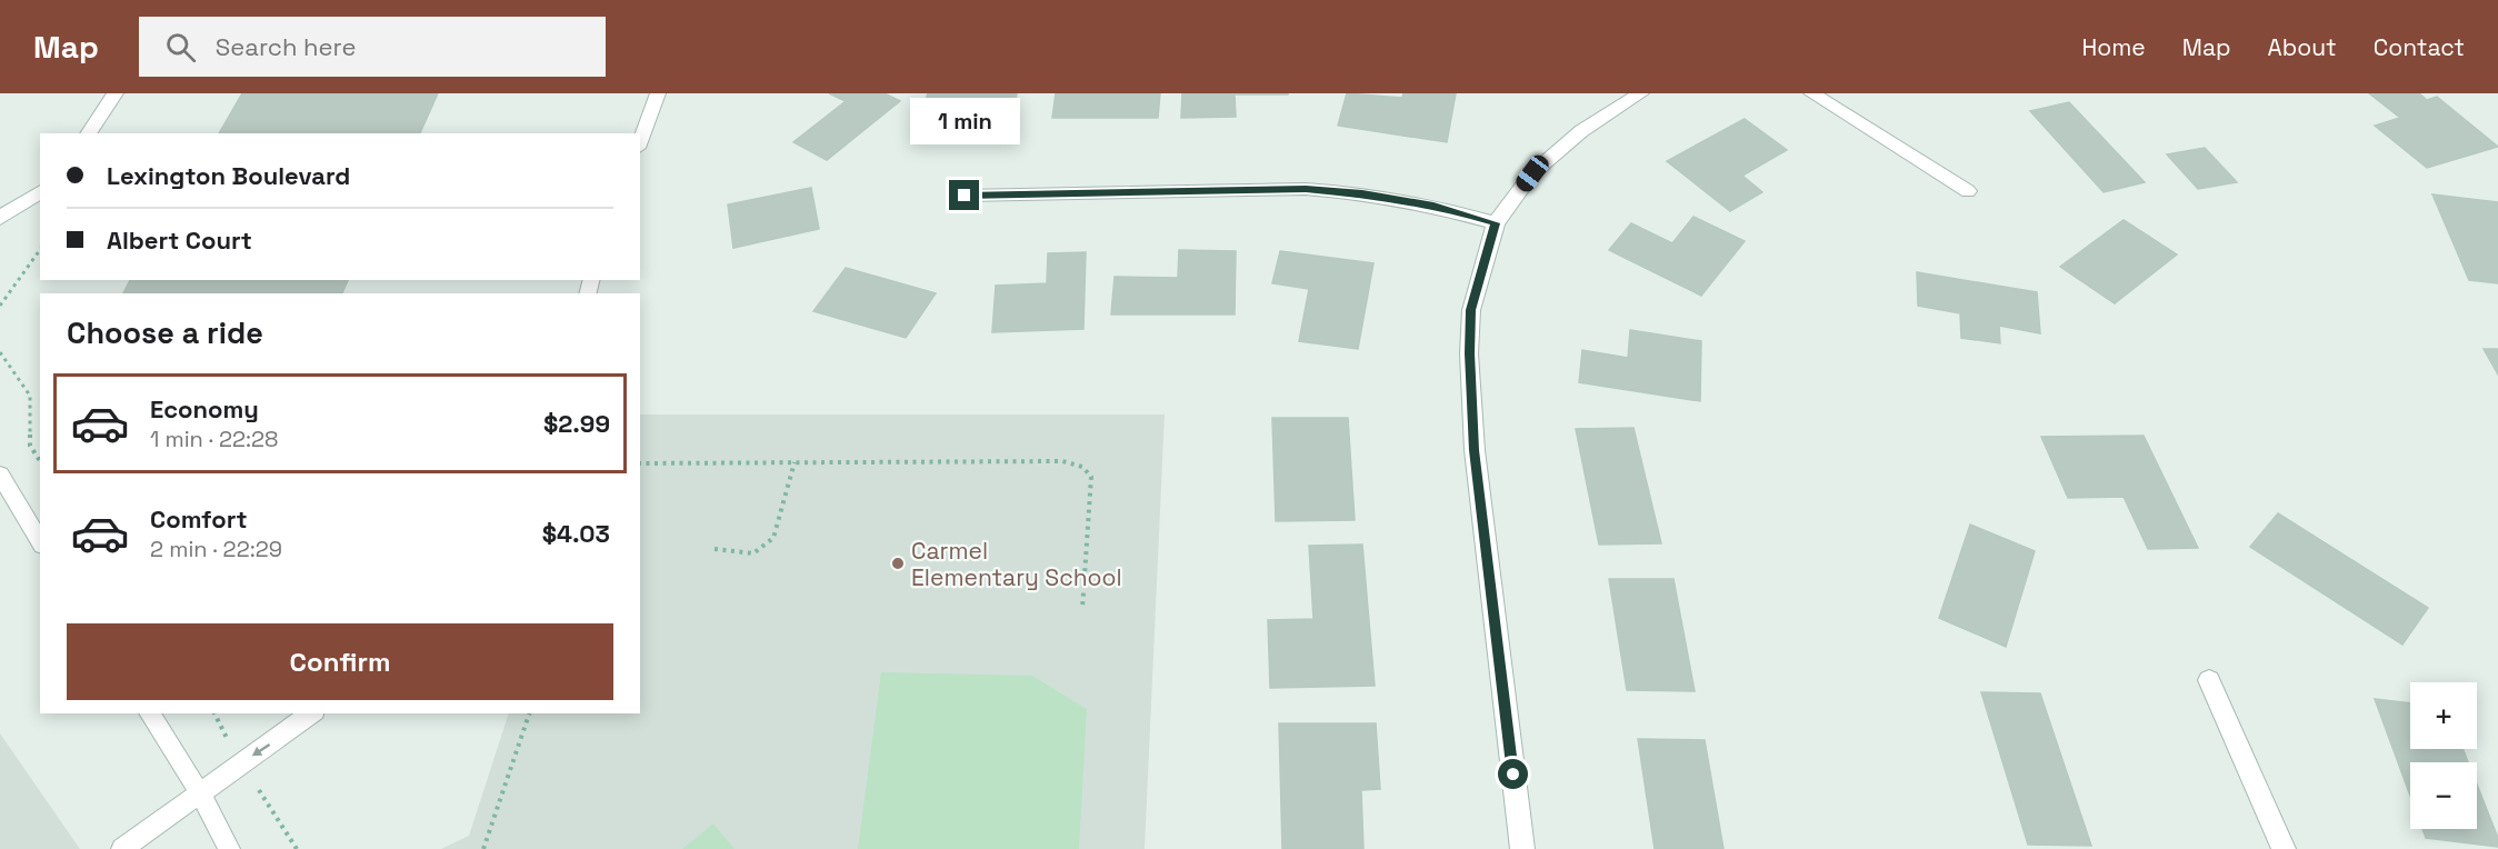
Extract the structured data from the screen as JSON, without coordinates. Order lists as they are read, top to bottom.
{
  "places": ["Carmel Elementary School"],
  "page": {
    "header": "Map",
    "search": "Search here",
    "nav": [
      "Home",
      "Map",
      "About",
      "Contact"
    ],
    "bubble": "1 min",
    "banner": ["Lexington Boulevard", "Albert Court"],
    "heading": "Choose a ride",
    "list": [
      {
        "name": "Economy",
        "note": "1 min · 22:28",
        "value": "$2.99"
      },
      {
        "name": "Comfort",
        "note": "2 min · 22:29",
        "value": "$4.03"
      }
    ],
    "buttons": "Confirm",
    "map_buttons": ["+", "−"]
  }
}
